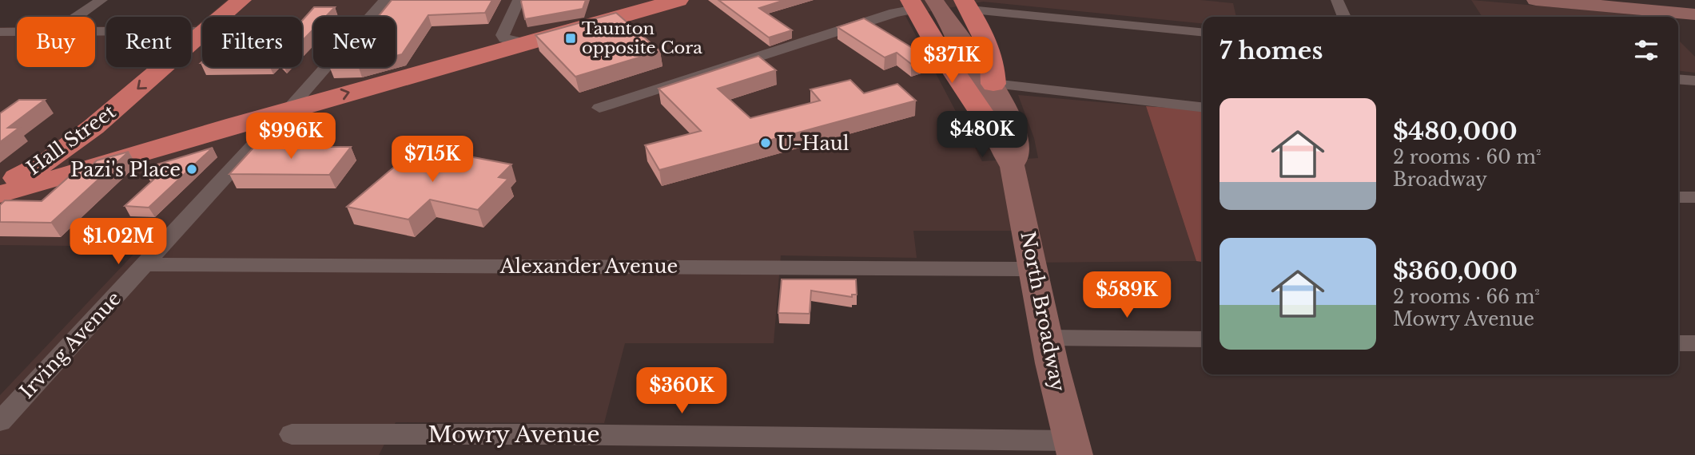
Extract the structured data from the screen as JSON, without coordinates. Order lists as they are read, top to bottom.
{
  "streets": {
    "highway": ["Hall Street"],
    "main road": ["North Broadway"],
    "street": ["Alexander Avenue", "Irving Avenue", "Mowry Avenue"]
  },
  "crossings": [
    ["Alexander Avenue", "North Broadway"],
    ["Alexander Avenue", "Irving Avenue"],
    ["North Broadway", "Mowry Avenue"]
  ],
  "places": {
    "transit": ["Taunton opposite Cora"],
    "other": ["U-Haul", "Pazi's Place"]
  },
  "page": {
    "chip": [
      "Buy",
      "Rent",
      "Filters",
      "New"
    ],
    "heading": "7 homes",
    "price": [
      "$371K",
      "$480K",
      "$996K",
      "$715K",
      "$1.02M",
      "$589K",
      "$360K"
    ],
    "list": [
      {
        "name": "$480,000",
        "note": "2 rooms · 60 m² · Broadway"
      },
      {
        "name": "$360,000",
        "note": "2 rooms · 66 m² · Mowry Avenue"
      }
    ]
  }
}
